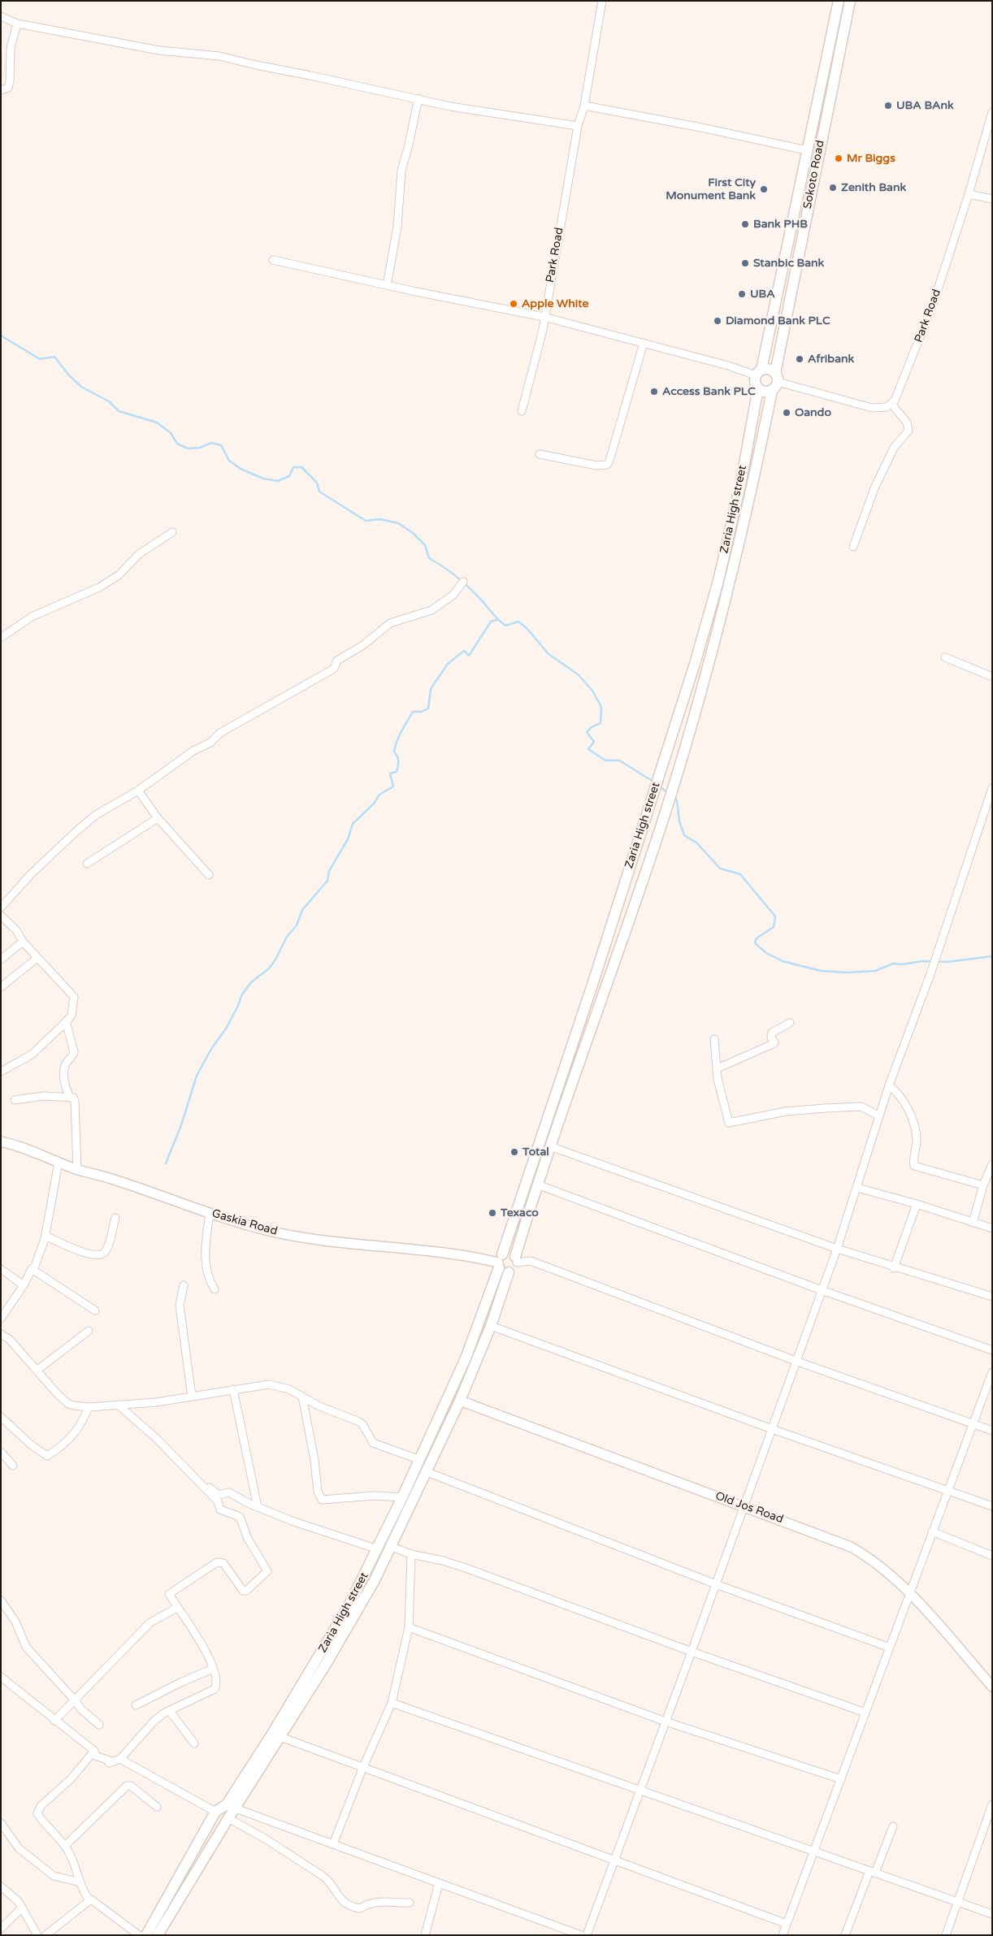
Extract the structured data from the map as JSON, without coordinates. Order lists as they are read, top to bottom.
{
  "streets": {
    "main road": [
      "Sokoto Road",
      "Zaria High street",
      "Gaskia Road",
      "Old Jos Road"
    ],
    "street": ["Park Road"]
  },
  "crossings": [
    ["Sokoto Road", "Zaria High street"],
    ["Zaria High street", "Gaskia Road"],
    ["Zaria High street", "Old Jos Road"]
  ],
  "places": [
    "UBA BAnk",
    "Mr Biggs",
    "Zenith Bank",
    "First City Monument Bank",
    "Bank PHB",
    "Stanbic Bank",
    "UBA",
    "Apple White",
    "Diamond Bank PLC",
    "Afribank",
    "Access Bank PLC",
    "Oando",
    "Total",
    "Texaco"
  ]
}
